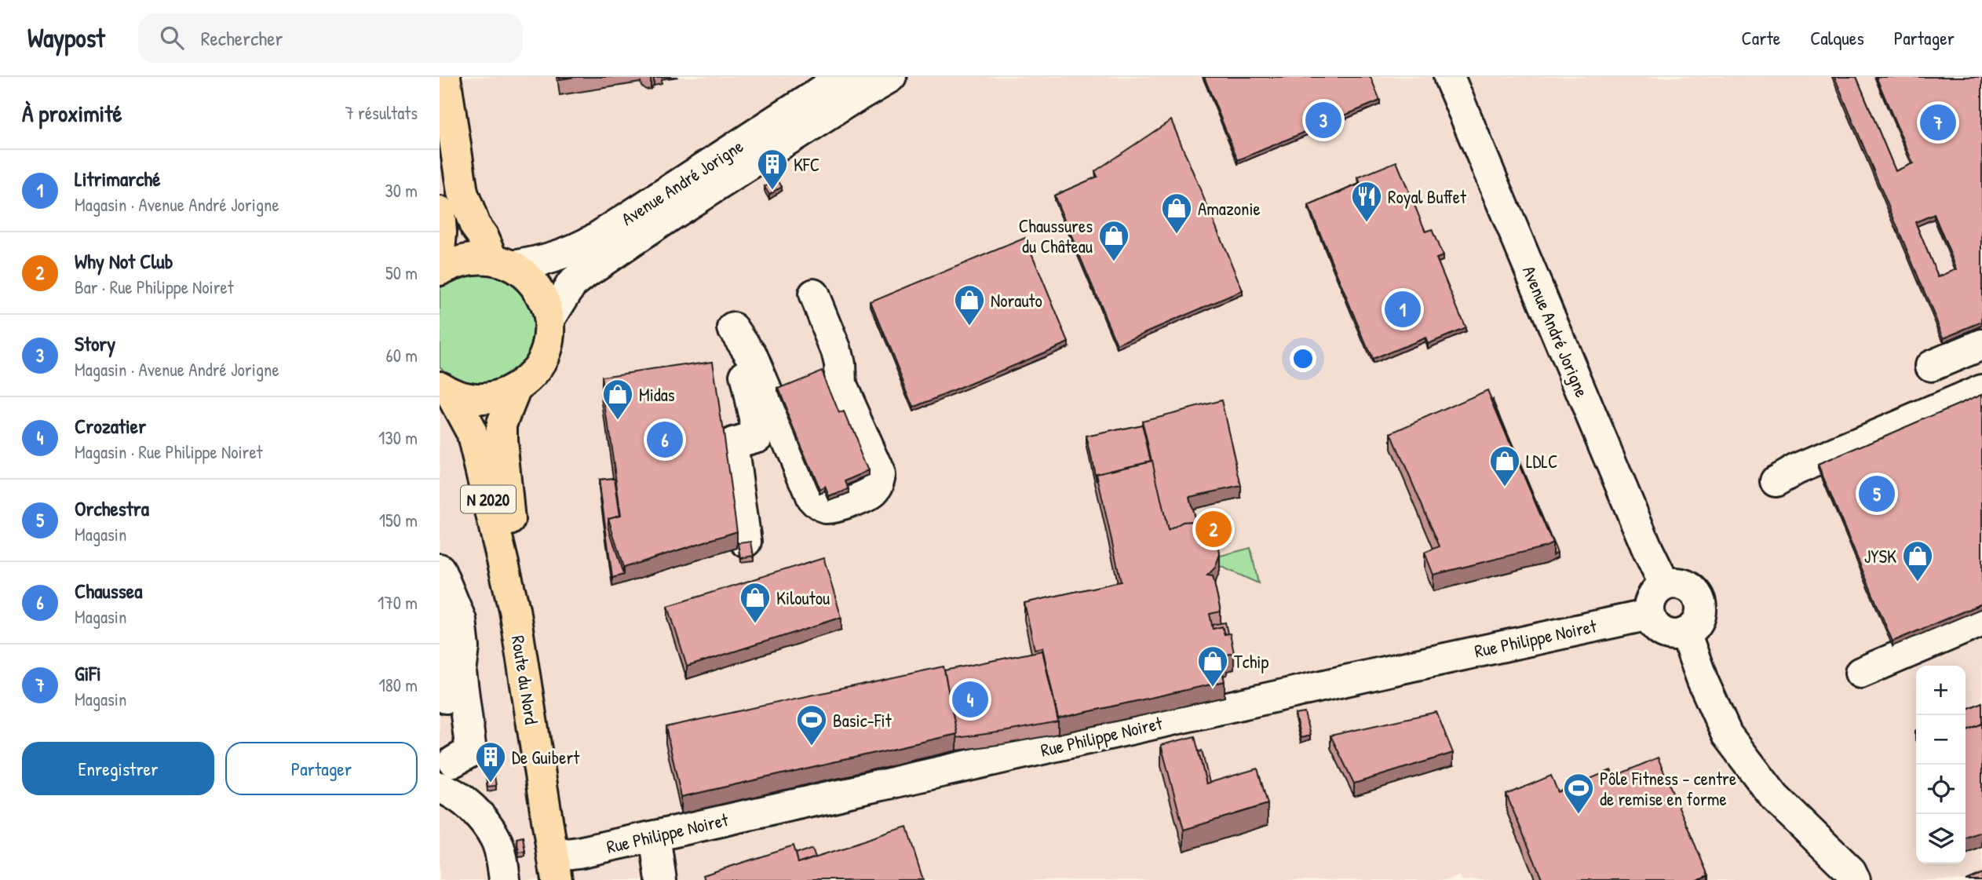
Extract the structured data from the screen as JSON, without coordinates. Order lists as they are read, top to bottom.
{
  "streets": {
    "main road": ["N 2020", "Route du Nord"],
    "street": ["Avenue André Jorigne", "Rue Philippe Noiret"]
  },
  "crossings": [
    ["Avenue André Jorigne", "Rue Philippe Noiret"],
    ["Rue Philippe Noiret", "Route du Nord"]
  ],
  "places": {
    "building": ["KFC", "De Guibert"],
    "restaurant": ["Royal Buffet"],
    "shop": [
      "Amazonie",
      "Chaussures du Château",
      "Norauto",
      "Midas",
      "LDLC",
      "JYSK",
      "Kiloutou",
      "Tchip"
    ],
    "sports": ["Basic-Fit", "Pôle Fitness - centre de remise en forme"]
  },
  "page": {
    "header": "Waypost",
    "search": "Rechercher",
    "nav": ["Carte", "Calques", "Partager"],
    "heading": ["À proximité", "7 résultats"],
    "pins": [
      "3",
      "7",
      "1",
      "6",
      "5",
      "2",
      "4"
    ],
    "list": [
      {
        "mark": "1",
        "name": "Litrimarché",
        "note": "Magasin · Avenue André Jorigne",
        "value": "30 m"
      },
      {
        "mark": "2",
        "name": "Why Not Club",
        "note": "Bar · Rue Philippe Noiret",
        "value": "50 m"
      },
      {
        "mark": "3",
        "name": "Story",
        "note": "Magasin · Avenue André Jorigne",
        "value": "60 m"
      },
      {
        "mark": "4",
        "name": "Crozatier",
        "note": "Magasin · Rue Philippe Noiret",
        "value": "130 m"
      },
      {
        "mark": "5",
        "name": "Orchestra",
        "note": "Magasin",
        "value": "150 m"
      },
      {
        "mark": "6",
        "name": "Chaussea",
        "note": "Magasin",
        "value": "170 m"
      },
      {
        "mark": "7",
        "name": "GiFi",
        "note": "Magasin",
        "value": "180 m"
      }
    ],
    "map_buttons": ["+", "−"],
    "buttons": ["Enregistrer", "Partager"]
  }
}
